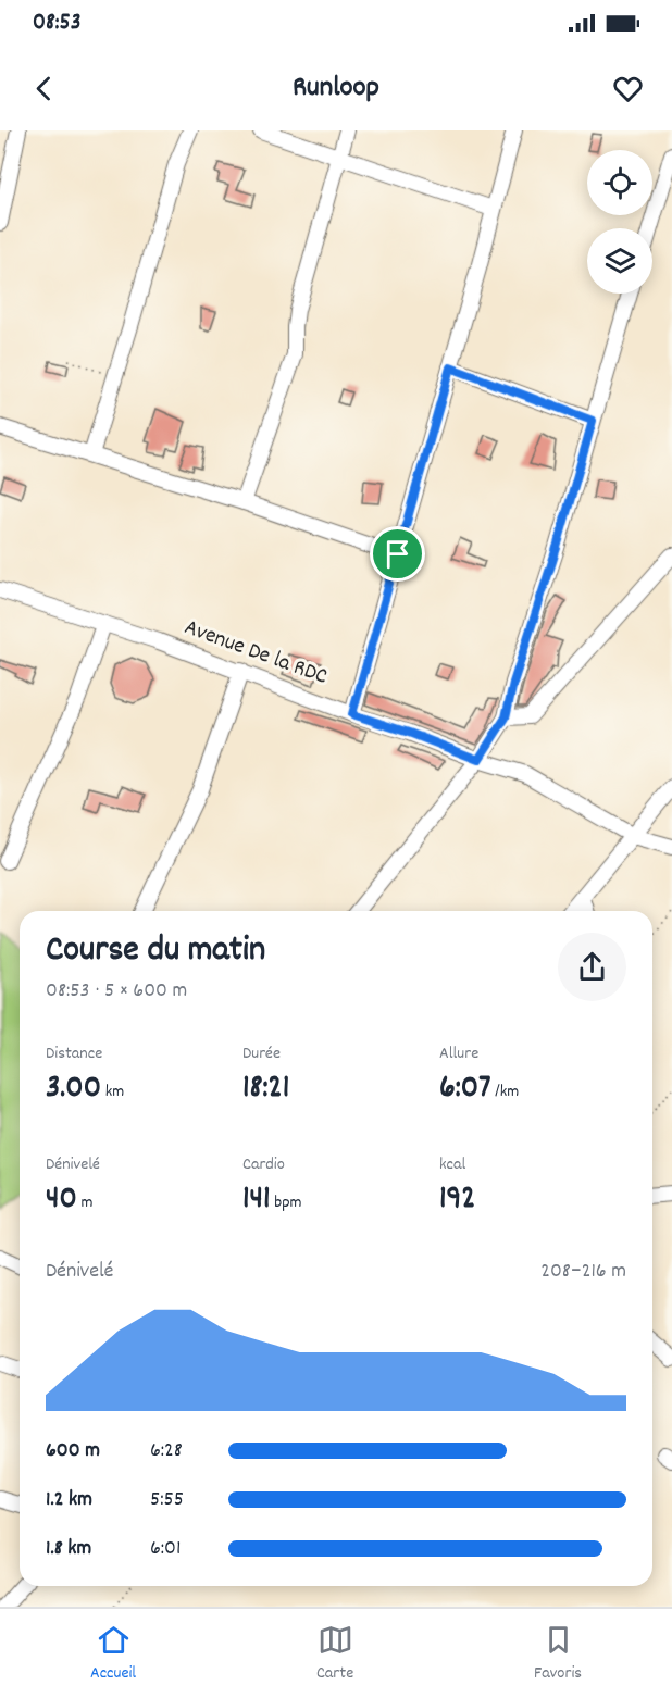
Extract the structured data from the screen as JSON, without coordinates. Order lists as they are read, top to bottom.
{
  "streets": {
    "street": ["Avenue De la RDC"]
  },
  "page": {
    "status": "08:53",
    "header": "Runloop",
    "heading": ["Course du matin", "08:53 · 5 × 600 m"],
    "stats": [
      ["Distance", "3.00 km"],
      ["Durée", "18:21"],
      ["Allure", "6:07 /km"],
      ["Dénivelé", "40 m"],
      ["Cardio", "141 bpm"],
      ["kcal", "192"]
    ],
    "chart": ["Dénivelé", "208–216 m"],
    "list": [
      {
        "name": "600 m",
        "note": "6:28"
      },
      {
        "name": "1.2 km",
        "note": "5:55"
      },
      {
        "name": "1.8 km",
        "note": "6:01"
      }
    ],
    "tabs": ["Accueil", "Carte", "Favoris"]
  }
}
